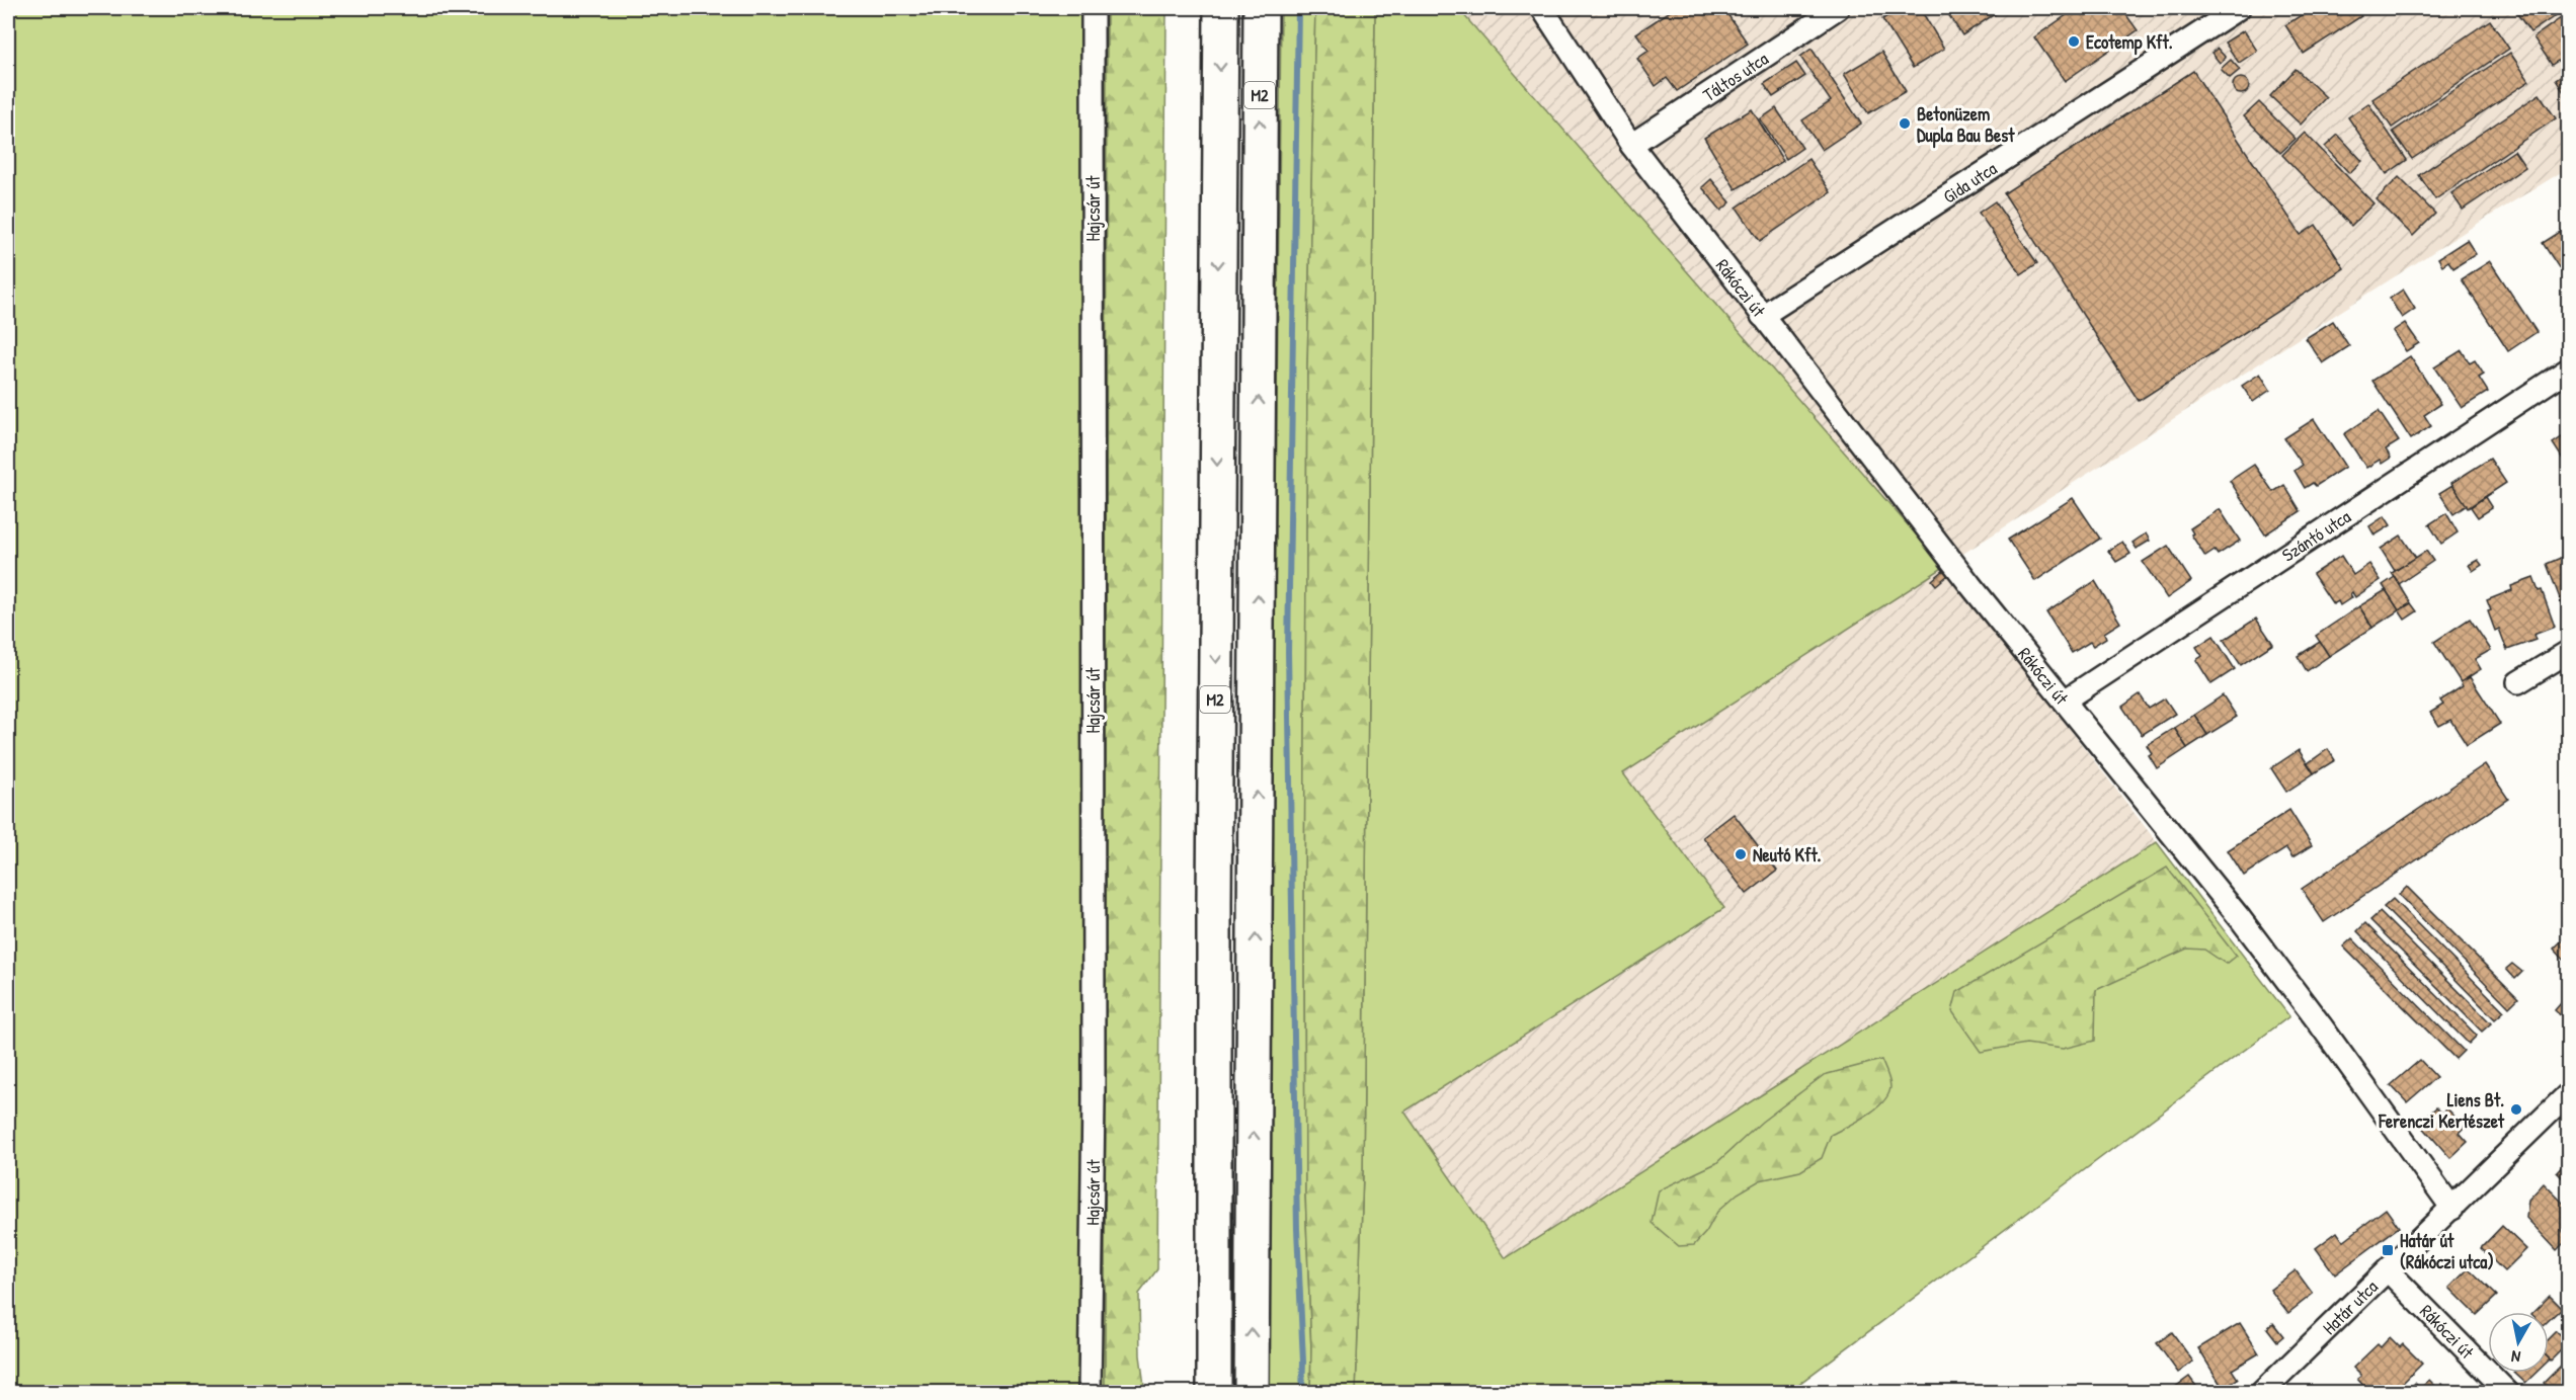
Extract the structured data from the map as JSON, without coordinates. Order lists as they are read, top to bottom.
{
  "streets": {
    "highway": ["M2"],
    "street": [
      "Táltos utca",
      "Gida utca",
      "Hajcsár út",
      "Rákóczi út",
      "Szántó utca",
      "Határ utca"
    ]
  },
  "crossings": [
    ["Táltos utca", "Rákóczi út"],
    ["Gida utca", "Rákóczi út"],
    ["Rákóczi út", "Szántó utca"],
    ["Rákóczi út", "Határ utca"]
  ],
  "places": {
    "other": [
      "Ecotemp Kft.",
      "Betonüzem Dupla Bau Best",
      "Neutó Kft.",
      "Liens Bt. Ferenczi Kertészet"
    ],
    "transit": ["Határ út (Rákóczi utca)"]
  },
  "north": "bottom"
}
